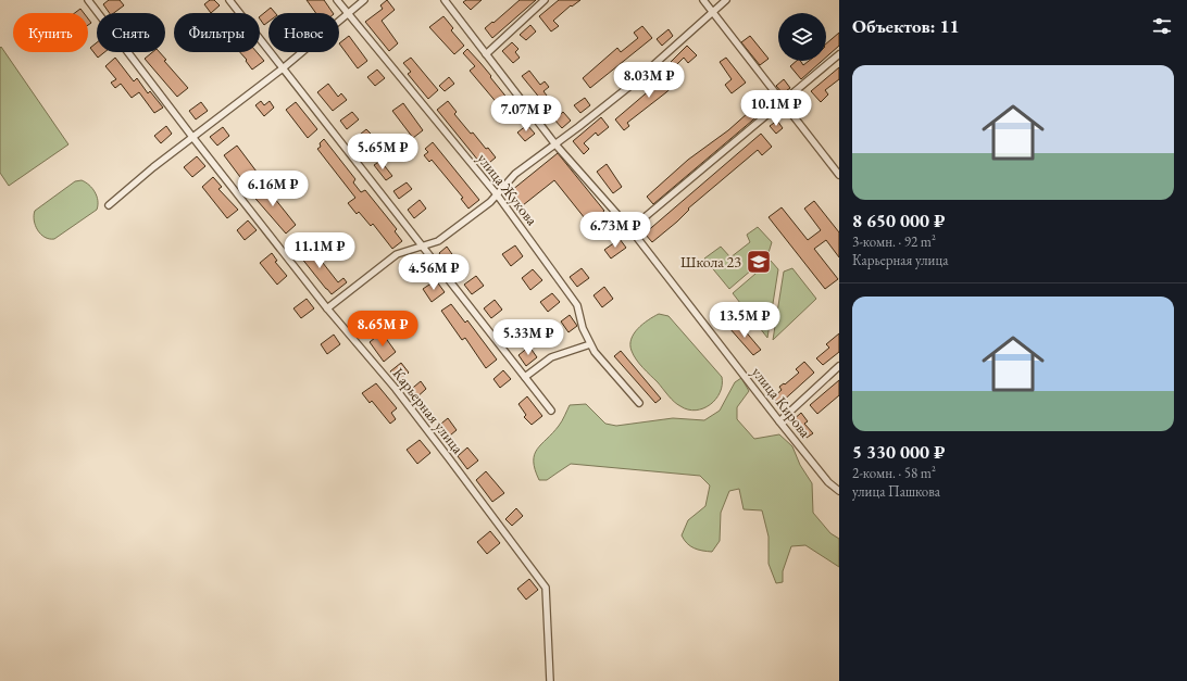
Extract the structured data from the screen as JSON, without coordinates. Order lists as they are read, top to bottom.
{
  "streets": {
    "street": ["улица Жукова", "улица Кирова", "Карьерная улица"]
  },
  "places": {
    "school or university": ["Школа 23"]
  },
  "page": {
    "heading": "Объектов: 11",
    "chip": [
      "Купить",
      "Снять",
      "Фильтры",
      "Новое"
    ],
    "list": [
      {
        "name": "8 650 000 ₽",
        "note": "3-комн. · 92 m² · Карьерная улица"
      },
      {
        "name": "5 330 000 ₽",
        "note": "2-комн. · 58 m² · улица Пашкова"
      }
    ],
    "price": [
      "8.03M ₽",
      "10.1M ₽",
      "7.07M ₽",
      "5.65M ₽",
      "6.16M ₽",
      "6.73M ₽",
      "11.1M ₽",
      "4.56M ₽",
      "13.5M ₽",
      "8.65M ₽",
      "5.33M ₽"
    ]
  }
}
